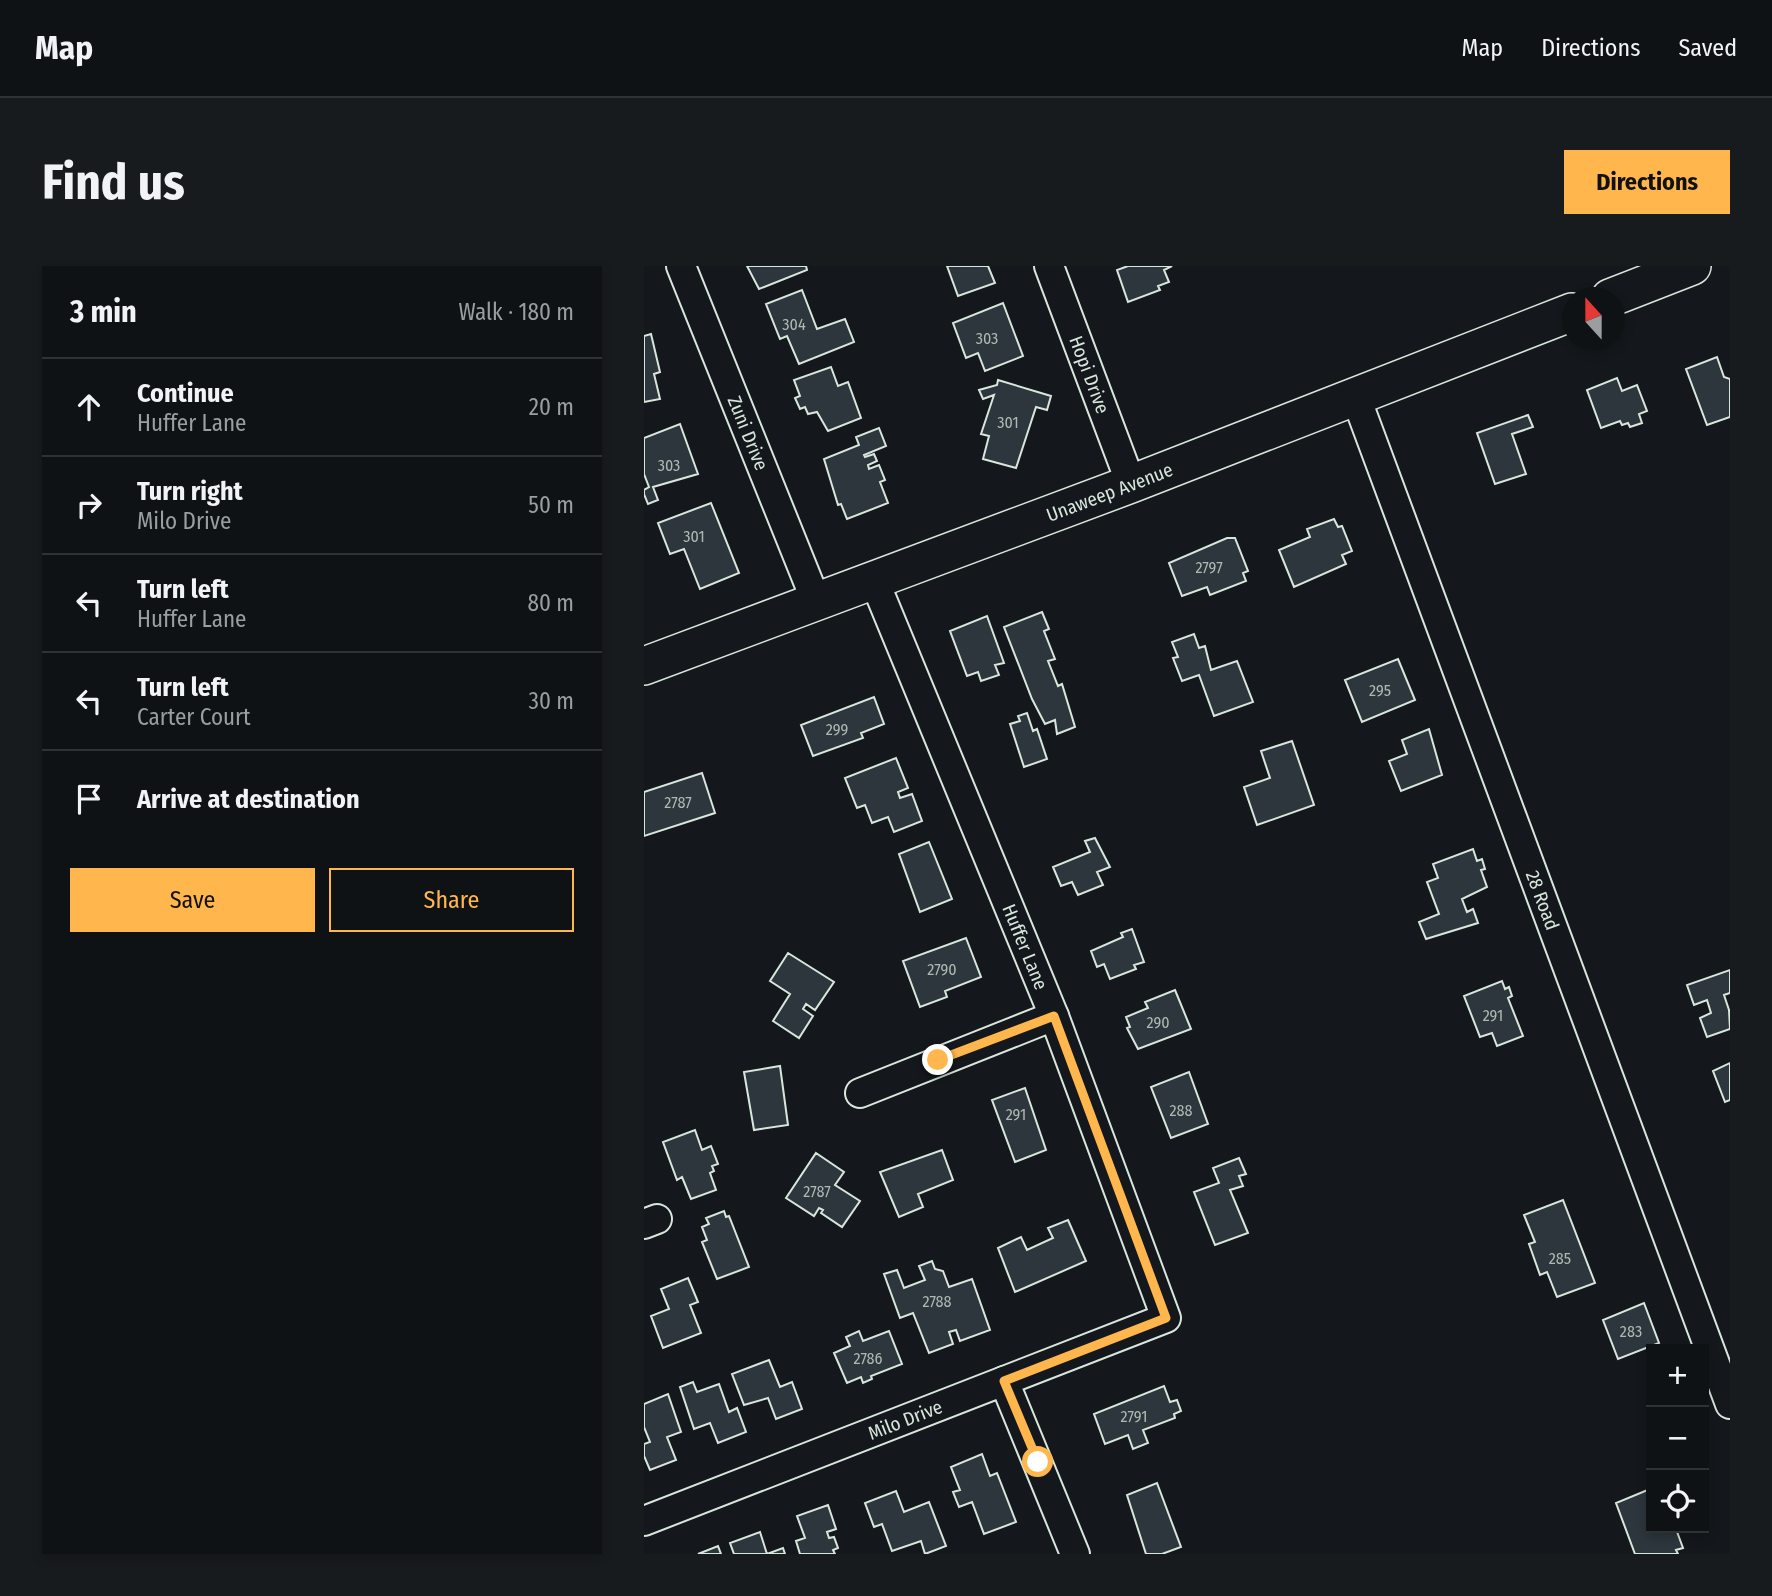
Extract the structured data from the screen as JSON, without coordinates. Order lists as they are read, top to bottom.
{
  "streets": {
    "main road": ["Unaweep Avenue"],
    "street": [
      "Hopi Drive",
      "Zuni Drive",
      "28 Road",
      "Huffer Lane",
      "Milo Drive"
    ]
  },
  "crossings": [
    ["Hopi Drive", "Unaweep Avenue"],
    ["Zuni Drive", "Unaweep Avenue"],
    ["Unaweep Avenue", "28 Road"],
    ["Unaweep Avenue", "Huffer Lane"],
    ["Huffer Lane", "Milo Drive"]
  ],
  "house_numbers": [
    "304",
    "303",
    "301",
    "303",
    "301",
    "2797",
    "295",
    "299",
    "2787",
    "2790",
    "291",
    "290",
    "288",
    "291",
    "2787",
    "285",
    "2788",
    "283",
    "2786",
    "2791"
  ],
  "north": "top",
  "page": {
    "header": "Map",
    "nav": ["Map", "Directions", "Saved"],
    "buttons": [
      "Directions",
      ["Save", "Share"]
    ],
    "title": "Find us",
    "heading": ["3 min", "Walk · 180 m"],
    "list": [
      ["Continue", "Huffer Lane", "20 m"],
      ["Turn right", "Milo Drive", "50 m"],
      ["Turn left", "Huffer Lane", "80 m"],
      ["Turn left", "Carter Court", "30 m"],
      "Arrive at destination"
    ],
    "map_buttons": ["+", "−"]
  }
}
